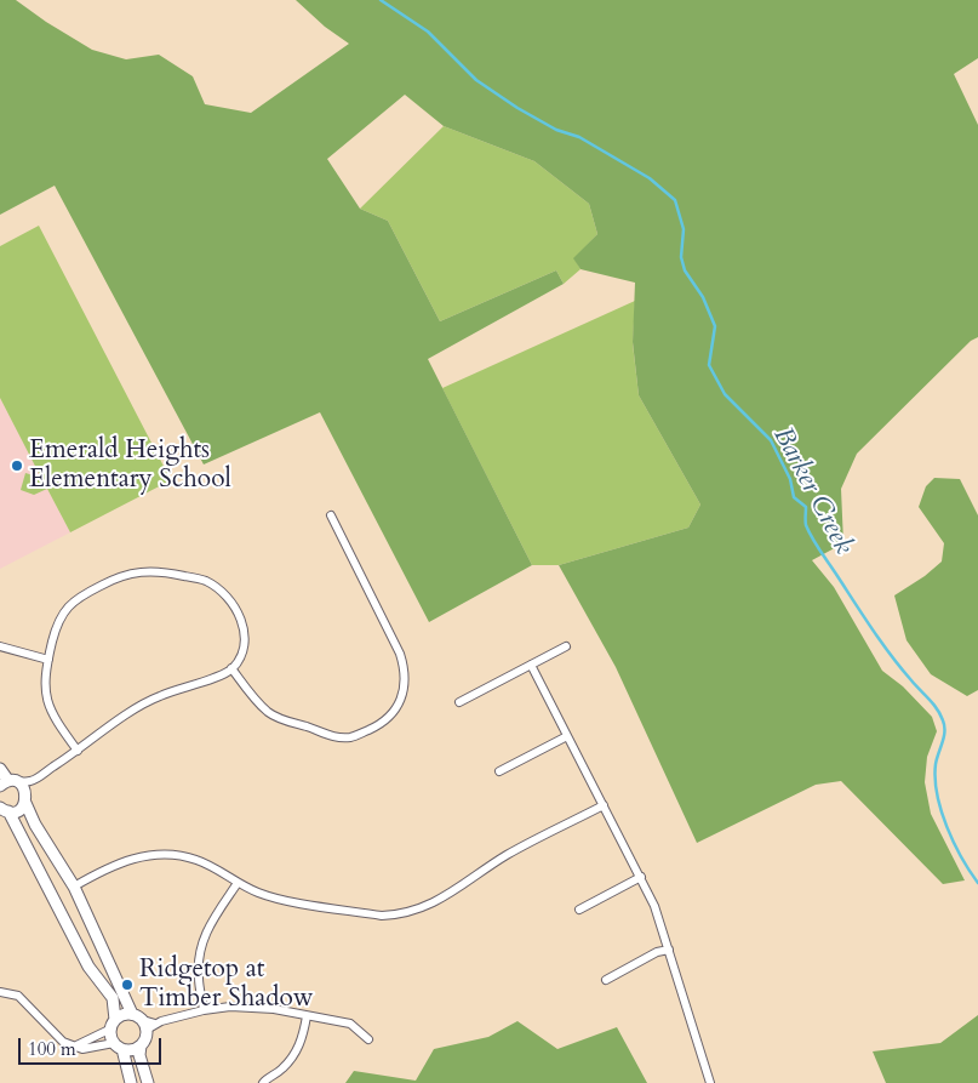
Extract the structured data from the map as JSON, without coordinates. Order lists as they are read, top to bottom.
{
  "water": ["Barker Creek"],
  "places": ["Emerald Heights Elementary School", "Ridgetop at Timber Shadow"],
  "scale_bar": "100 m"
}
